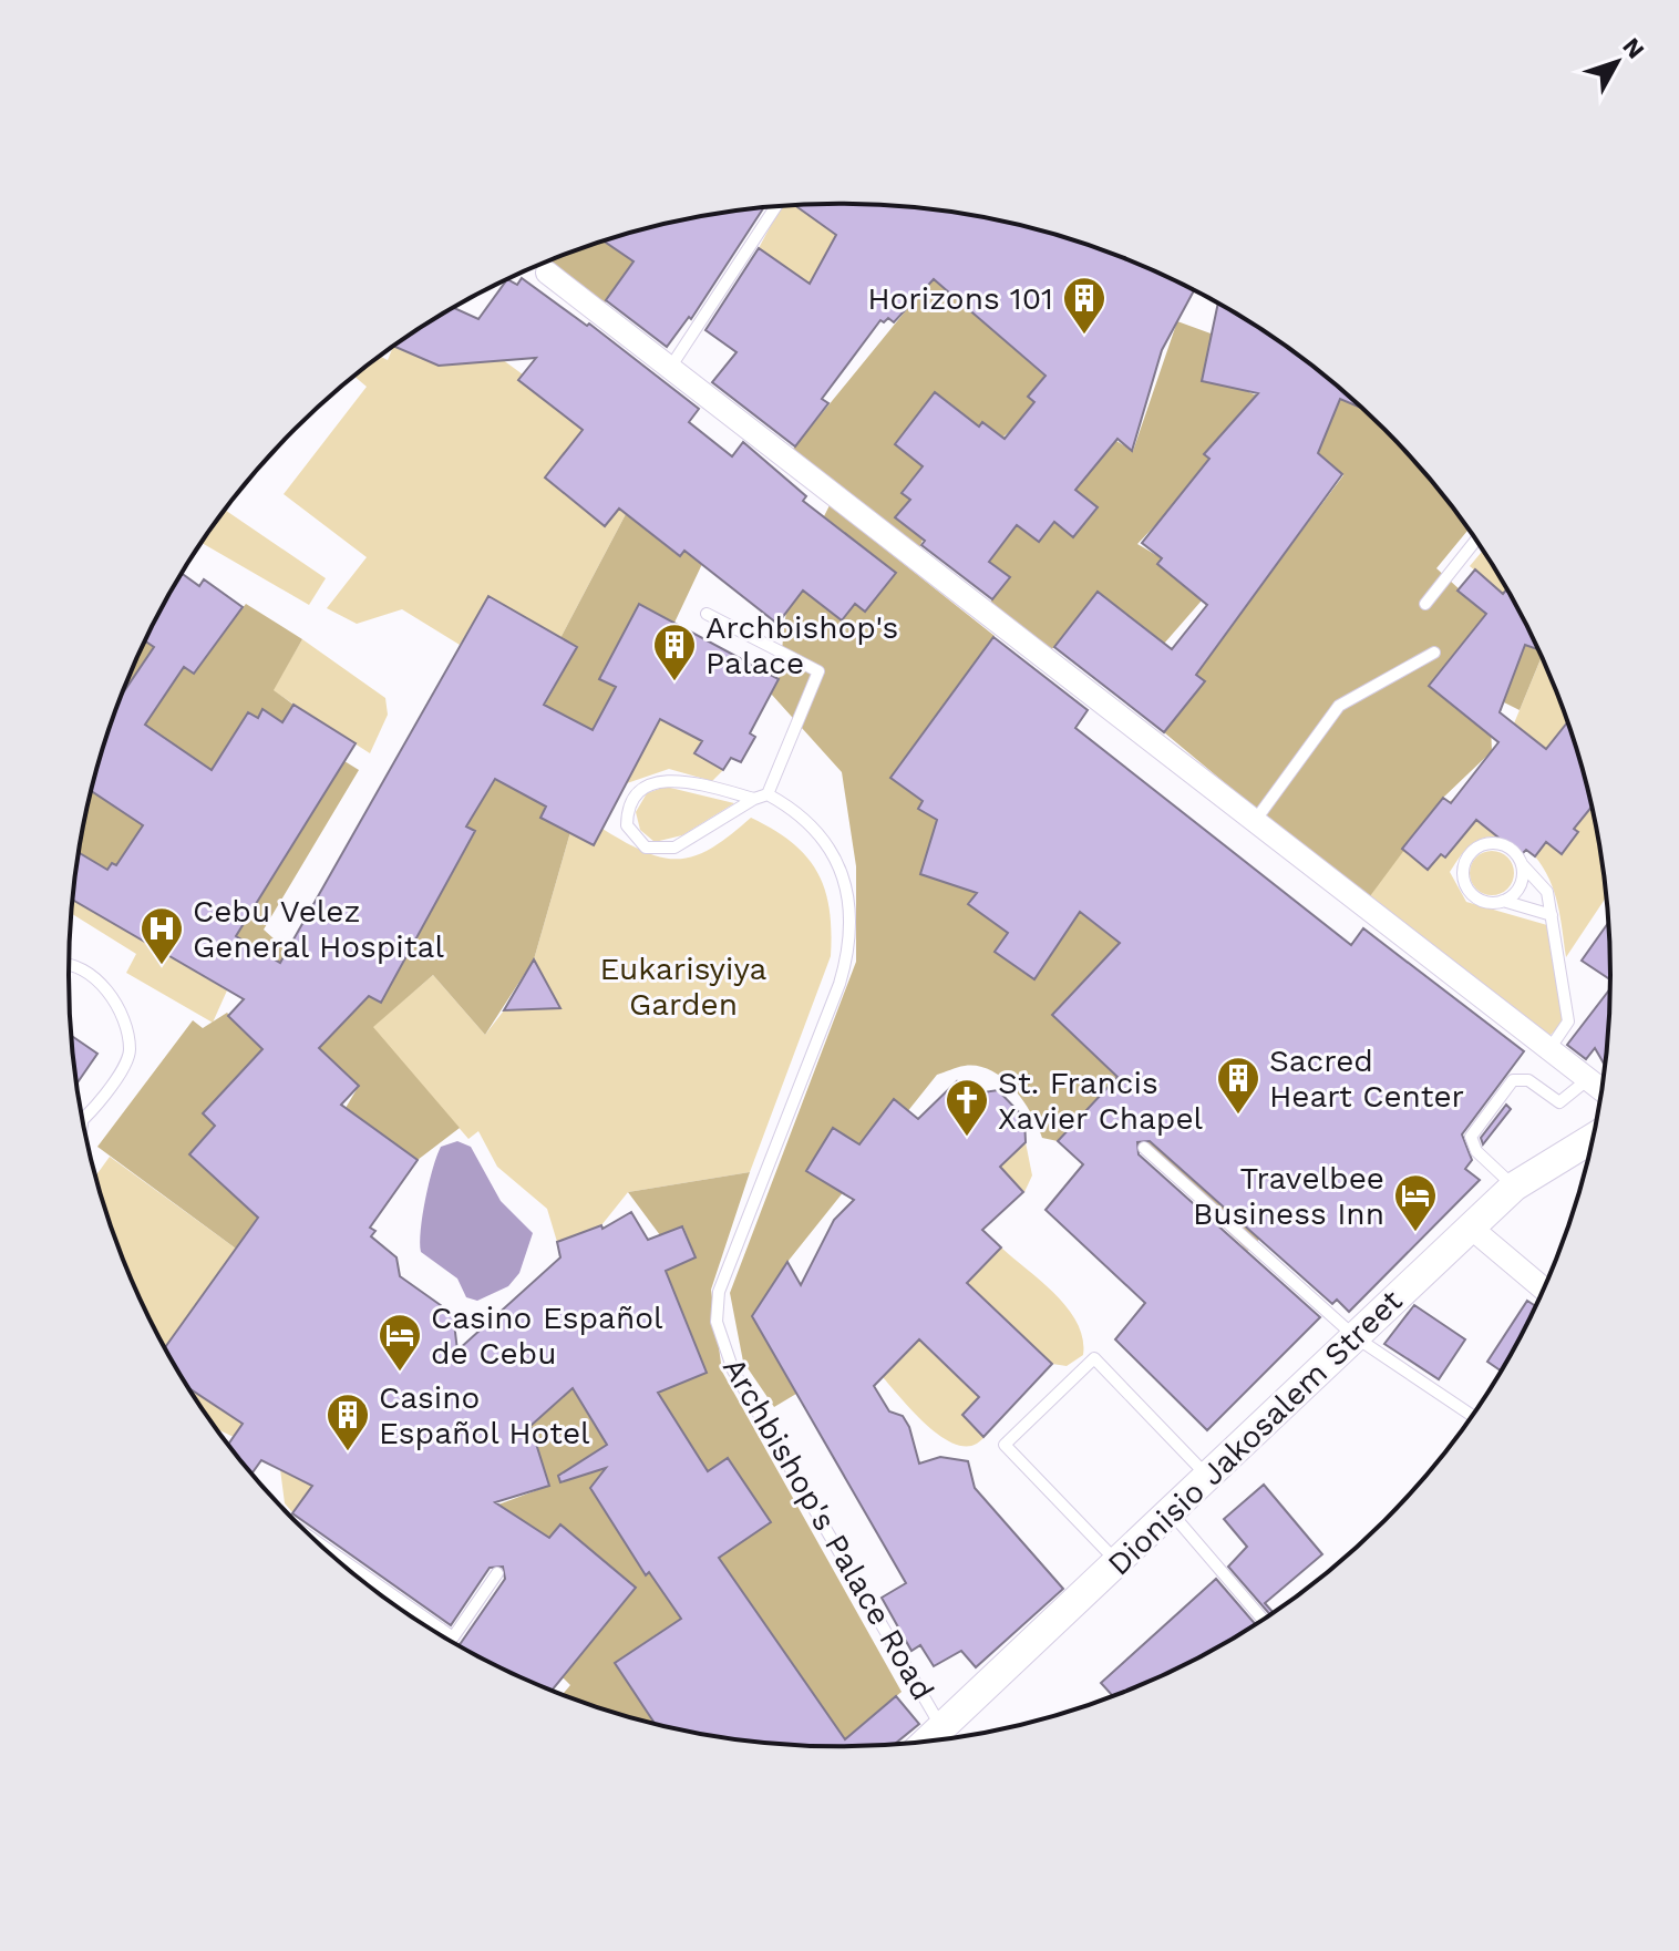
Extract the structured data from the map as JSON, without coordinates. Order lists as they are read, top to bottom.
{
  "streets": {
    "street": ["Dionisio Jakosalem Street"],
    "lane": ["Archbishop's Palace Road"]
  },
  "crossings": [
    ["Dionisio Jakosalem Street", "Archbishop's Palace Road"]
  ],
  "parks": ["Eukarisyiya Garden"],
  "places": {
    "building": [
      "Horizons 101",
      "Archbishop's Palace",
      "Sacred Heart Center",
      "Casino Español Hotel"
    ],
    "hospital": ["Cebu Velez General Hospital"],
    "church": ["St. Francis Xavier Chapel"],
    "hotel": ["Travelbee Business Inn", "Casino Español de Cebu"]
  },
  "north": "top right"
}
